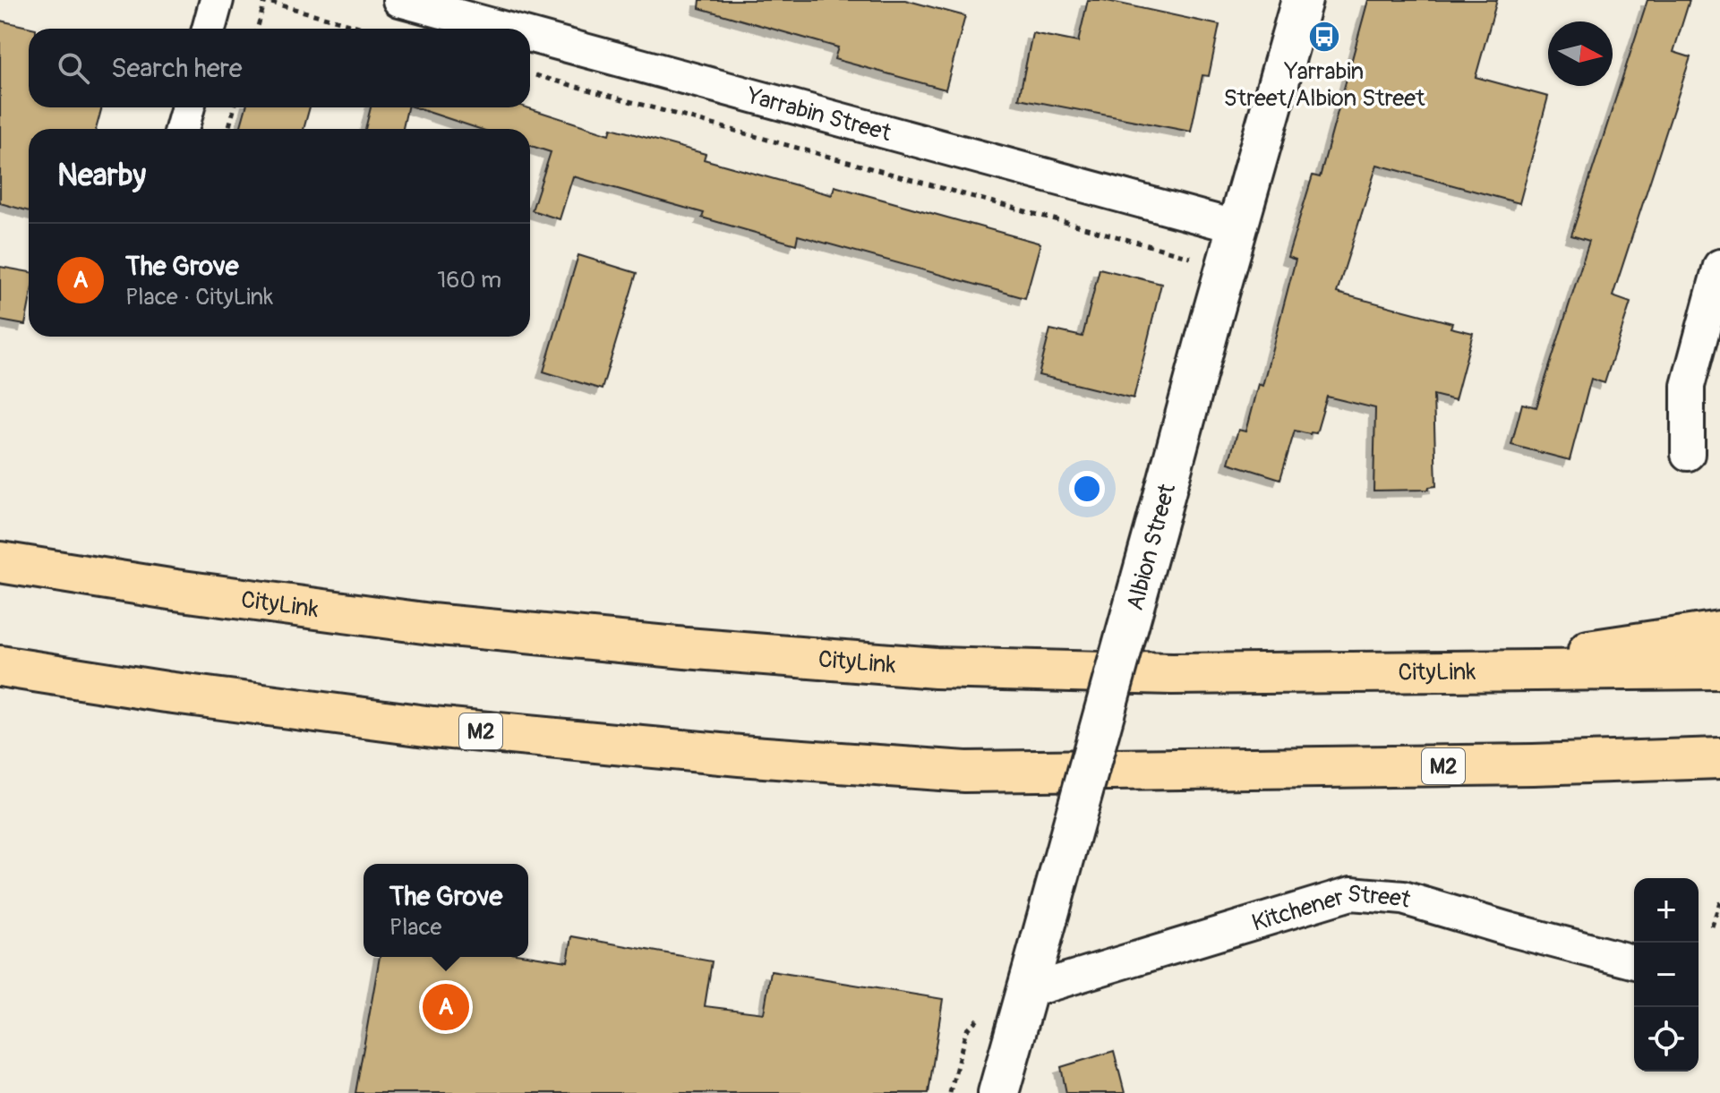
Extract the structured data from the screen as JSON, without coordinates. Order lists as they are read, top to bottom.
{
  "streets": {
    "highway": ["CityLink", "M2"],
    "street": ["Yarrabin Street", "Albion Street", "Kitchener Street"]
  },
  "crossings": [
    ["Yarrabin Street", "Albion Street"],
    ["Albion Street", "Kitchener Street"]
  ],
  "places": {
    "bus stop": ["Yarrabin Street/Albion Street"]
  },
  "north": "right",
  "page": {
    "search": "Search here",
    "heading": "Nearby",
    "list": [
      {
        "mark": "A",
        "name": "The Grove",
        "note": "Place · CityLink",
        "value": "160 m"
      }
    ],
    "popup": ["The Grove", "Place"],
    "map_buttons": ["+", "−"],
    "pins": "A"
  }
}
